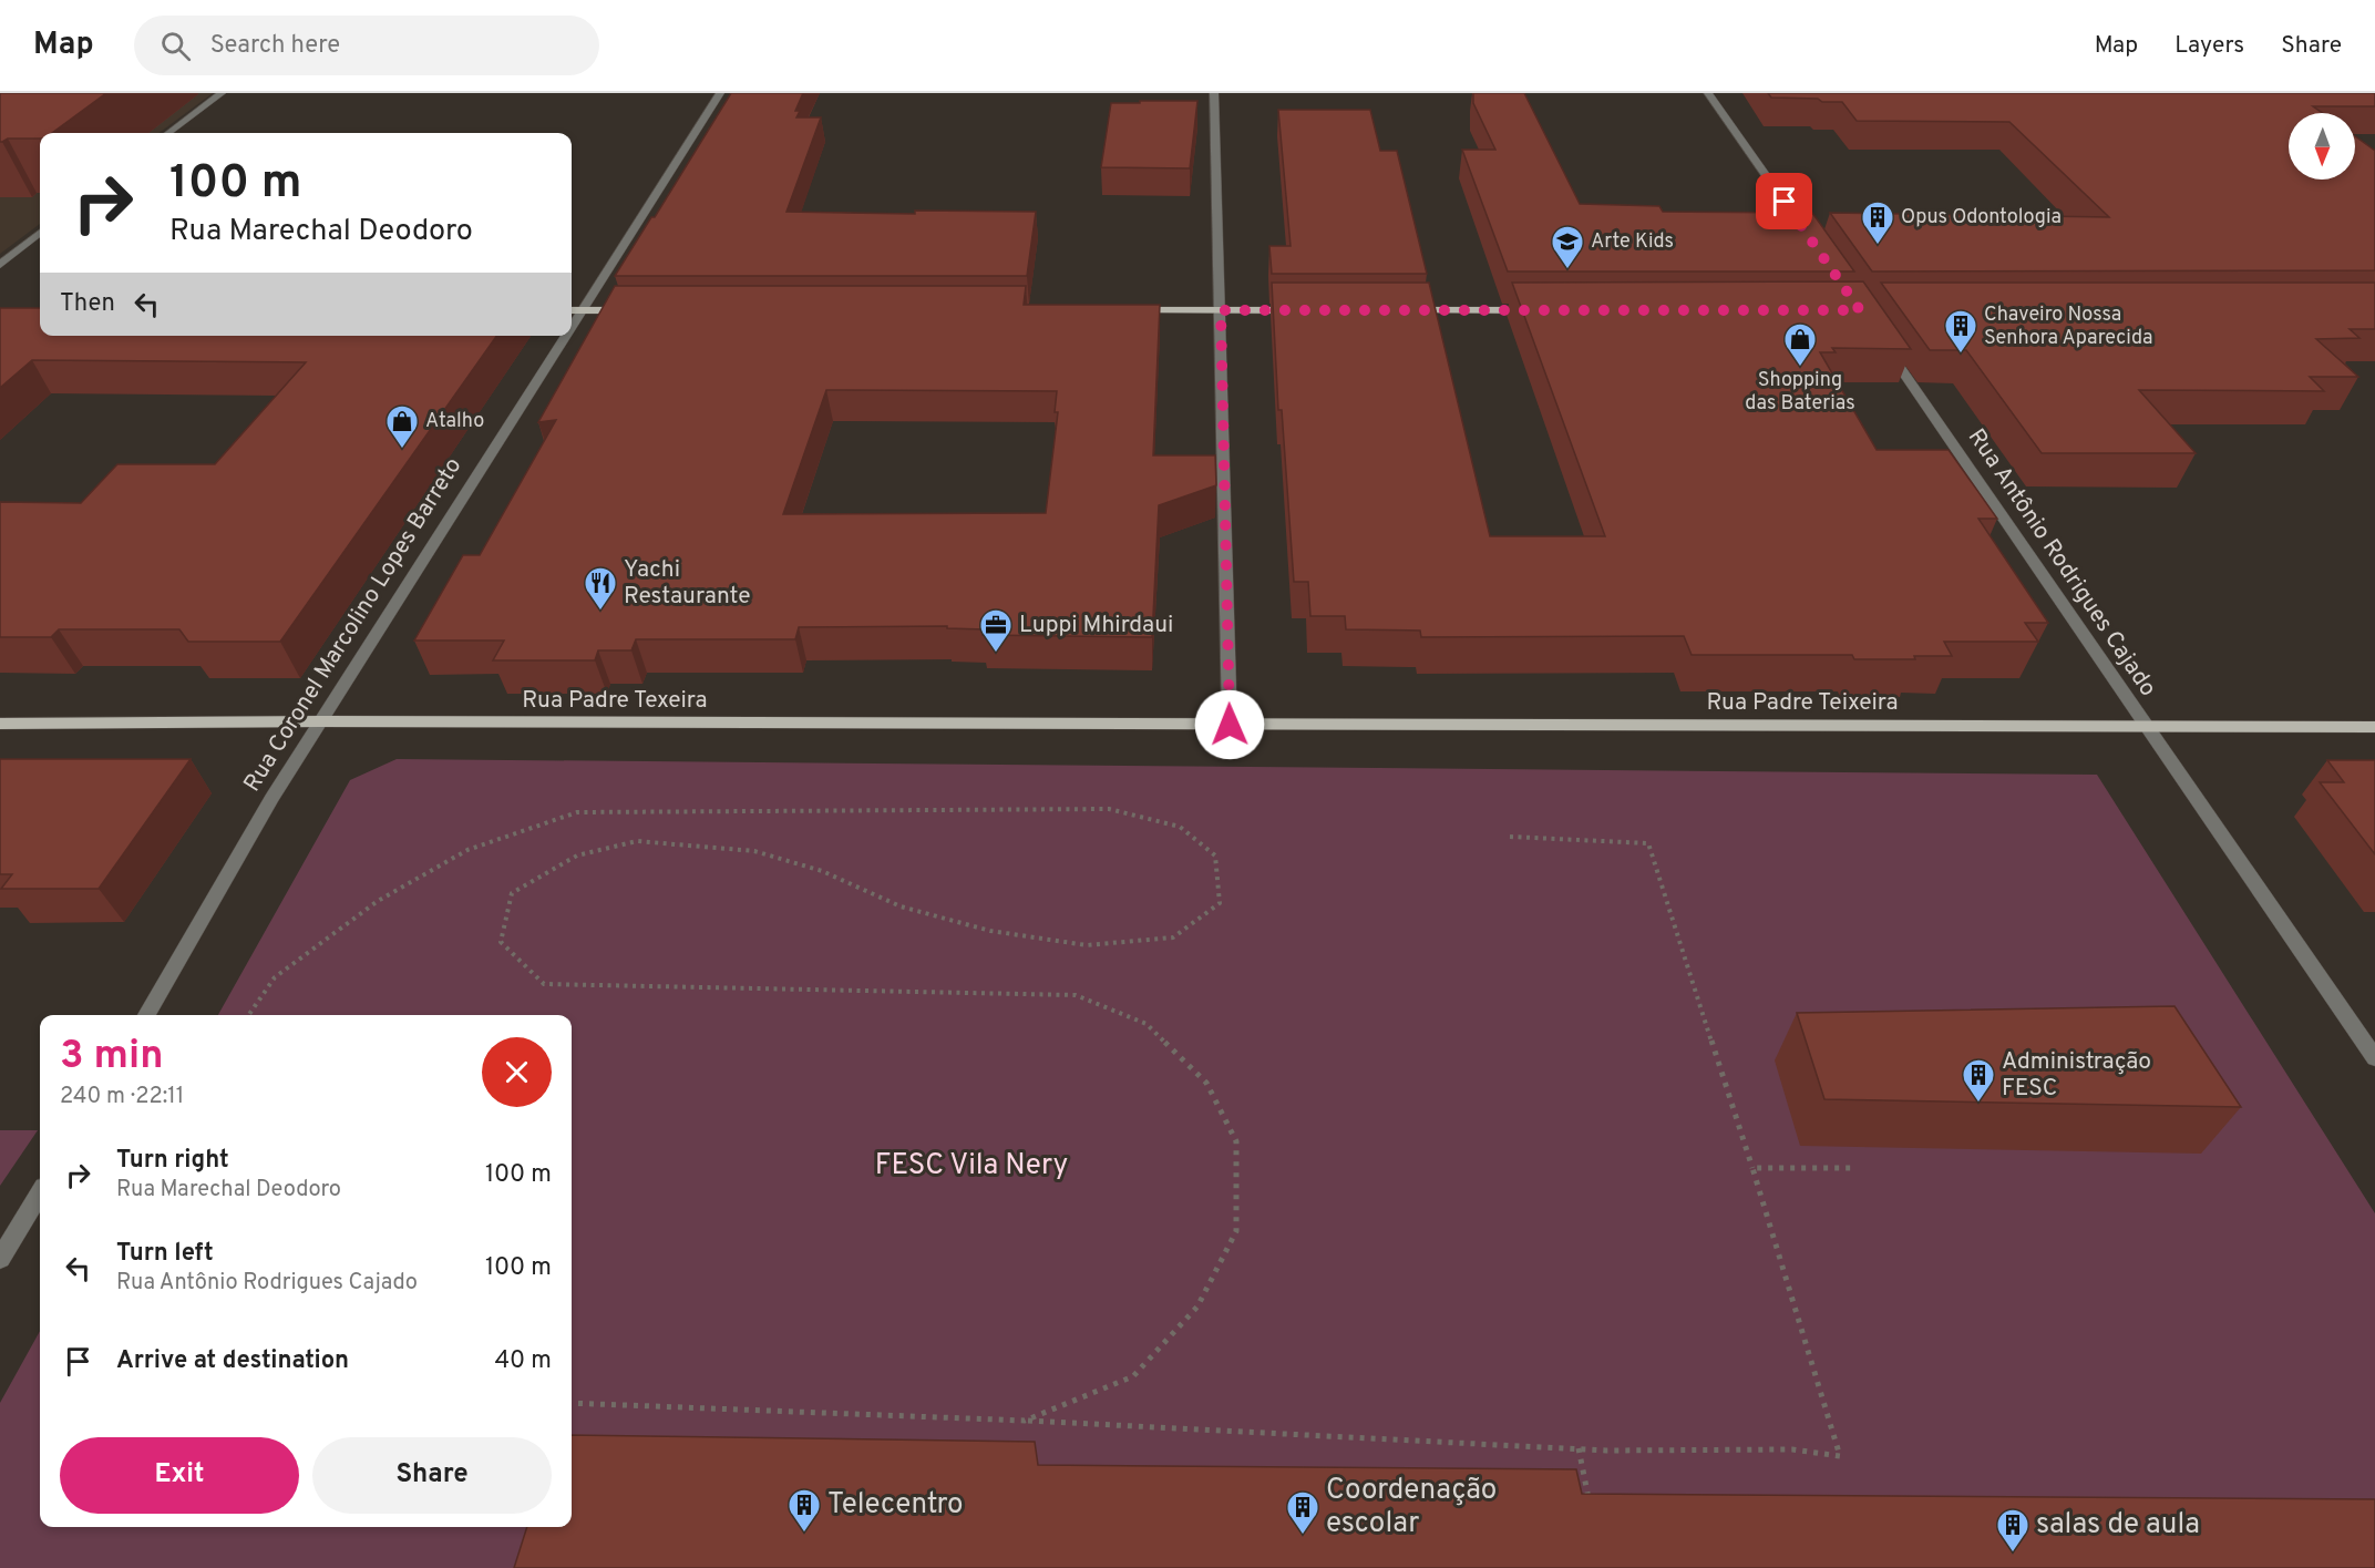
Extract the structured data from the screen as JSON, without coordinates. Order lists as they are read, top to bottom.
{
  "streets": {
    "main road": ["Rua Padre Texeira", "Rua Padre Teixeira"],
    "street": ["Rua Antônio Rodrigues Cajado", "Rua Coronel Marcolino Lopes Barreto"]
  },
  "crossings": [
    ["Rua Antônio Rodrigues Cajado", "Rua Padre Teixeira"],
    ["Rua Coronel Marcolino Lopes Barreto", "Rua Padre Texeira"],
    ["Rua Padre Texeira", "Rua Padre Teixeira"]
  ],
  "parks": ["FESC Vila Nery"],
  "places": {
    "building": [
      "Opus Odontologia",
      "Chaveiro Nossa Senhora Aparecida",
      "Administração FESC",
      "Telecentro",
      "Coordenação escolar",
      "salas de aula"
    ],
    "school or university": ["Arte Kids"],
    "shop": ["Shopping das Baterias", "Atalho"],
    "restaurant": ["Yachi Restaurante"],
    "office": ["Luppi Mhirdaui"]
  },
  "north": "bottom",
  "page": {
    "header": "Map",
    "search": "Search here",
    "nav": ["Map", "Layers", "Share"],
    "turn": ["100 m", "Rua Marechal Deodoro"],
    "then": "Then",
    "heading": ["3 min", "240 m · 22:11"],
    "list": [
      {
        "name": "Turn right",
        "note": "Rua Marechal Deodoro",
        "value": "100 m"
      },
      {
        "name": "Turn left",
        "note": "Rua Antônio Rodrigues Cajado",
        "value": "100 m"
      },
      {
        "name": "Arrive at destination",
        "value": "40 m"
      }
    ],
    "buttons": ["Exit", "Share"]
  }
}
